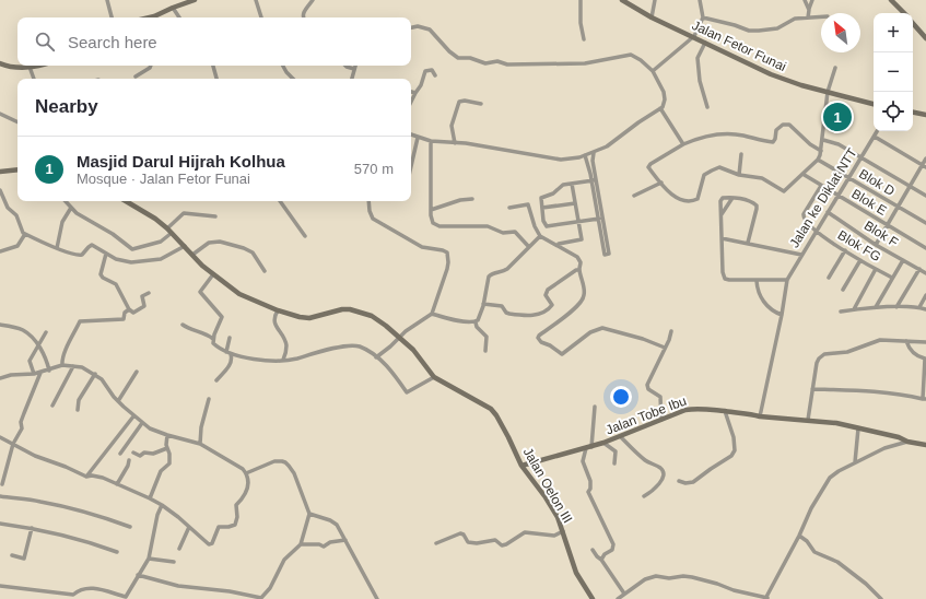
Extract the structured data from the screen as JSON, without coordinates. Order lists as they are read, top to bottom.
{
  "streets": {
    "street": [
      "Jalan Fetor Funai",
      "Blok D",
      "Jalan ke Diklat NTT",
      "Blok E",
      "Blok F",
      "Blok FG",
      "Jalan Tobe Ibu",
      "Jalan Oelon III"
    ]
  },
  "crossings": [
    ["Blok D", "Jalan ke Diklat NTT"],
    ["Jalan ke Diklat NTT", "Blok E"],
    ["Jalan ke Diklat NTT", "Blok F"],
    ["Jalan ke Diklat NTT", "Blok FG"],
    ["Jalan ke Diklat NTT", "Jalan Tobe Ibu"],
    ["Jalan Tobe Ibu", "Jalan Oelon III"]
  ],
  "north": "top left",
  "page": {
    "map_buttons": ["+", "−"],
    "search": "Search here",
    "heading": "Nearby",
    "pins": "1",
    "list": [
      {
        "mark": "1",
        "name": "Masjid Darul Hijrah Kolhua",
        "note": "Mosque · Jalan Fetor Funai",
        "value": "570 m"
      }
    ]
  }
}
